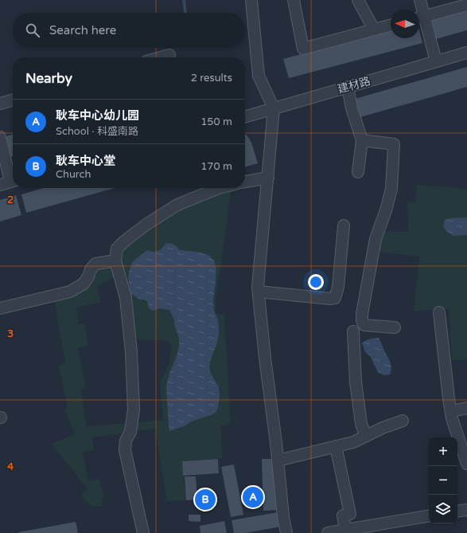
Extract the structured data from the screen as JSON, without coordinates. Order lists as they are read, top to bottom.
{
  "streets": {
    "street": ["建材路"]
  },
  "north": "left",
  "page": {
    "search": "Search here",
    "heading": ["Nearby", "2 results"],
    "list": [
      {
        "mark": "A",
        "name": "耿车中心幼儿园",
        "note": "School · 科盛南路",
        "value": "150 m"
      },
      {
        "mark": "B",
        "name": "耿车中心堂",
        "note": "Church",
        "value": "170 m"
      }
    ],
    "map_buttons": ["+", "−"],
    "pins": ["A", "B"]
  },
  "grid": {
    "rows": ["2", "3", "4"]
  }
}
